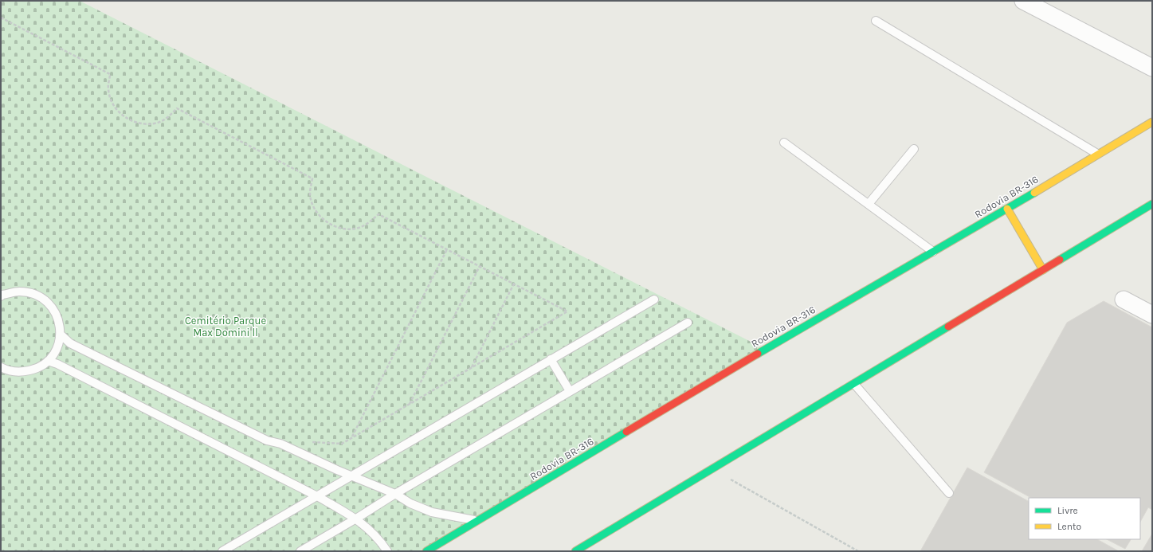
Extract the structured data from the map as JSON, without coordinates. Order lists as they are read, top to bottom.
{
  "streets": {
    "highway": ["Rodovia BR-316"]
  },
  "parks": ["Cemitério Parque Max Domini ll"],
  "legend": ["Livre", "Lento"]
}
